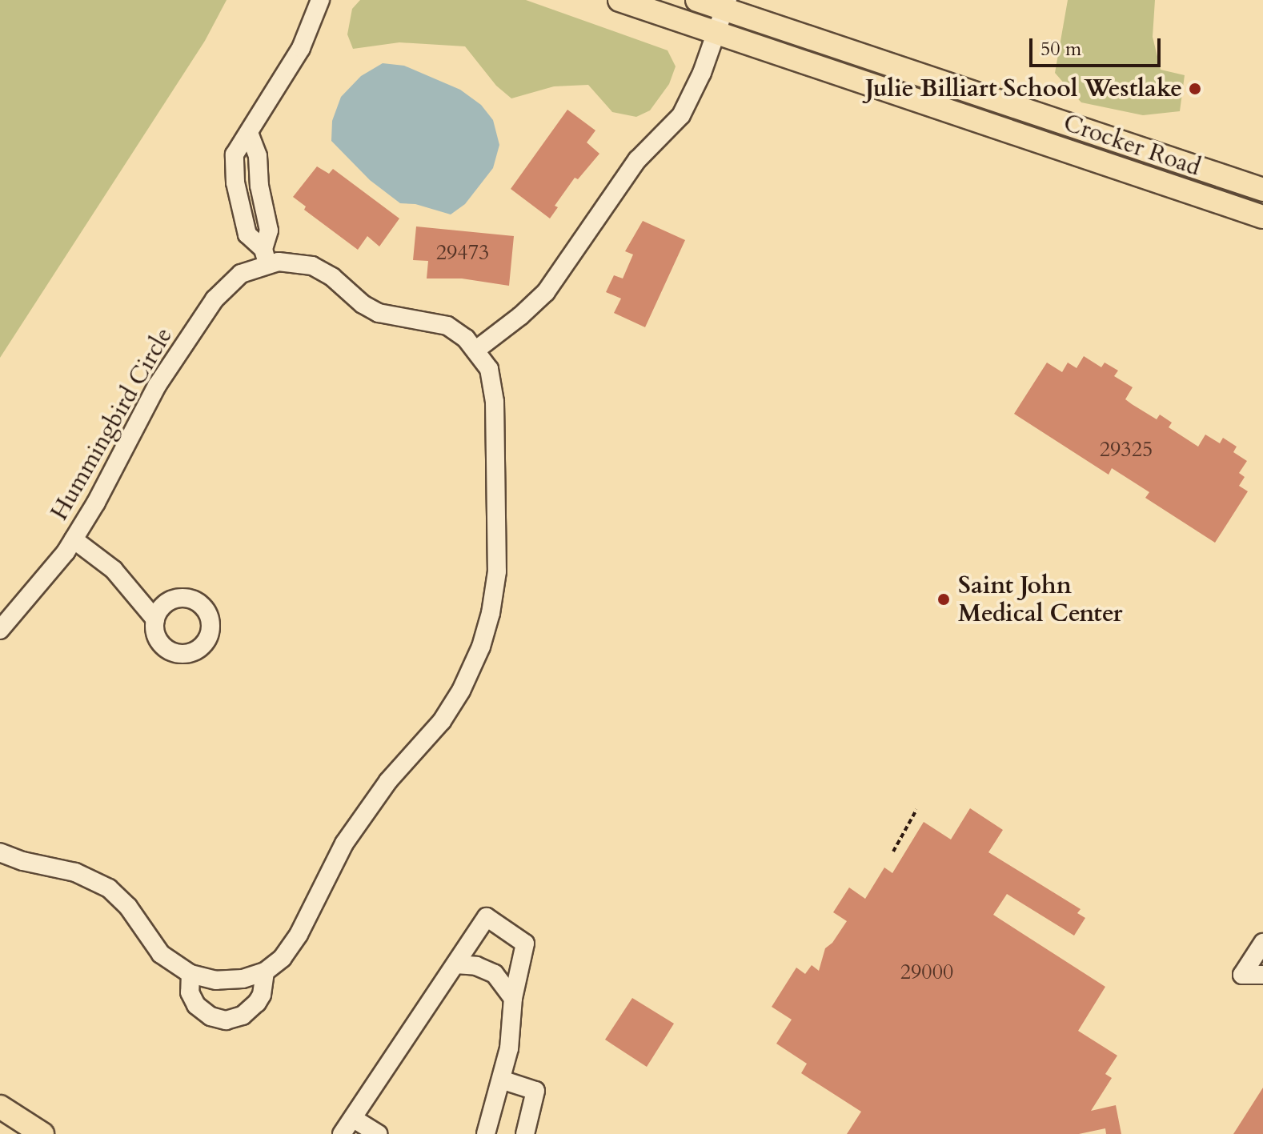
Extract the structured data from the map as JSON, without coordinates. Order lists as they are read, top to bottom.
{
  "streets": {
    "main road": ["Crocker Road"],
    "street": ["Hummingbird Circle"]
  },
  "places": ["Julie Billiart School Westlake", "Saint John Medical Center"],
  "house_numbers": ["29473", "29325", "29000"],
  "scale_bar": "50 m"
}
